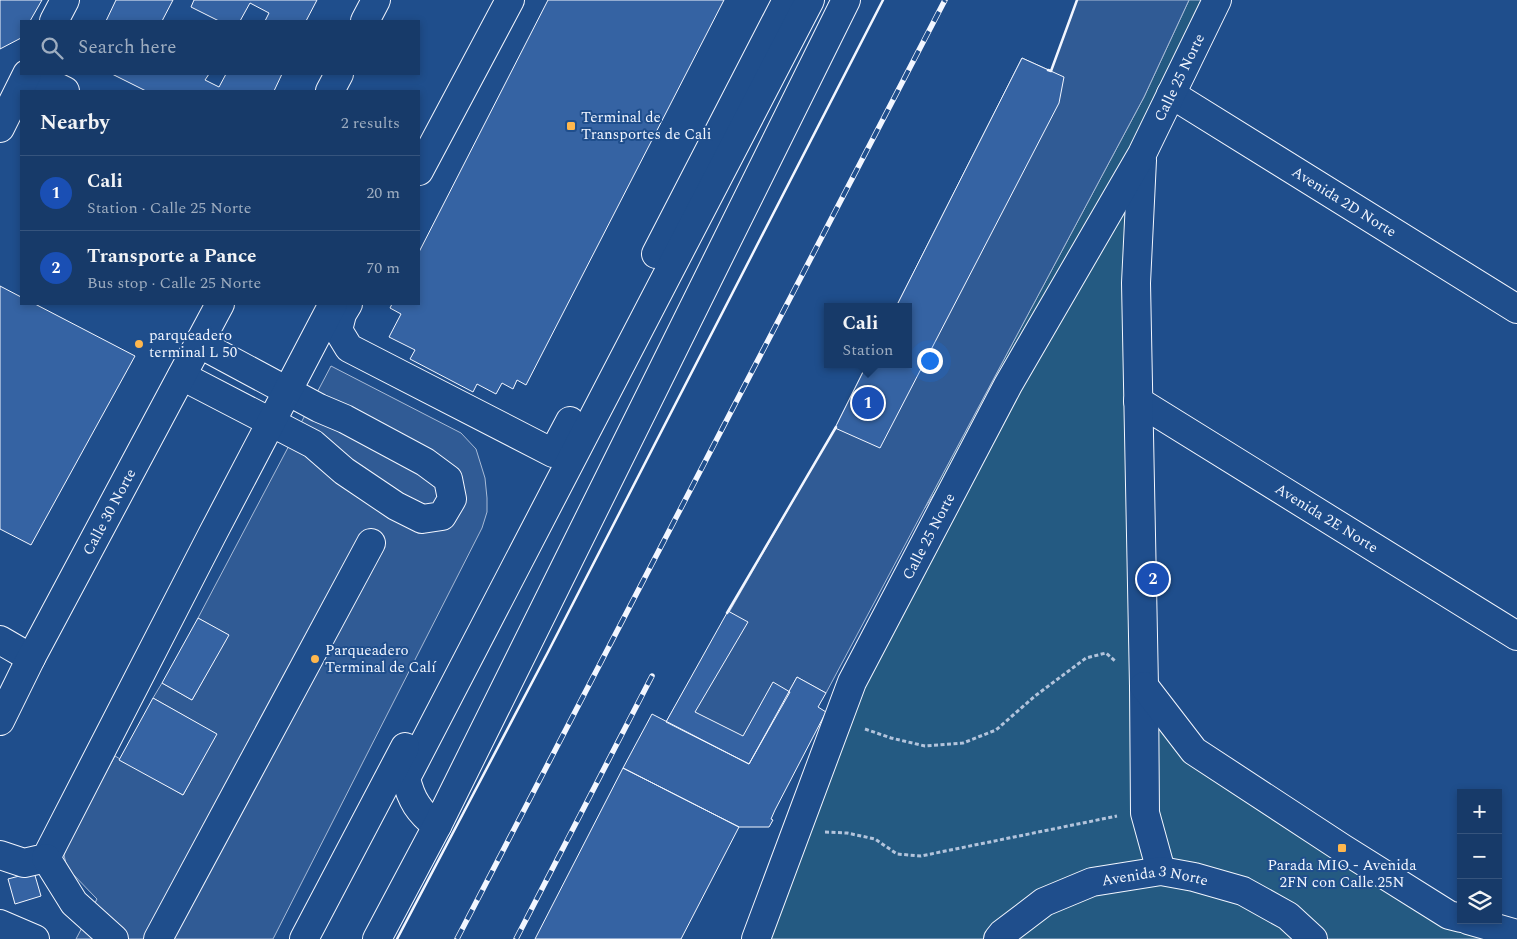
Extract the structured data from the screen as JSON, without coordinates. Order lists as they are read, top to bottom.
{
  "streets": {
    "main road": [
      "Calle 25 Norte",
      "Avenida 2D Norte",
      "Calle 30 Norte",
      "Avenida 2E Norte",
      "Avenida 3 Norte"
    ]
  },
  "crossings": [
    ["Calle 25 Norte", "Avenida 2D Norte"],
    ["Calle 25 Norte", "Avenida 2E Norte"],
    ["Calle 25 Norte", "Avenida 3 Norte"]
  ],
  "places": {
    "transit": ["Terminal de Transportes de Cali", "Parada MIO - Avenida 2FN con Calle 25N"],
    "other": ["parqueadero terminal L 50", "Parqueadero Terminal de Calí"]
  },
  "page": {
    "search": "Search here",
    "heading": ["Nearby", "2 results"],
    "list": [
      {
        "mark": "1",
        "name": "Cali",
        "note": "Station · Calle 25 Norte",
        "value": "20 m"
      },
      {
        "mark": "2",
        "name": "Transporte a Pance",
        "note": "Bus stop · Calle 25 Norte",
        "value": "70 m"
      }
    ],
    "popup": ["Cali", "Station"],
    "pins": ["1", "2"],
    "map_buttons": ["+", "−"]
  }
}
